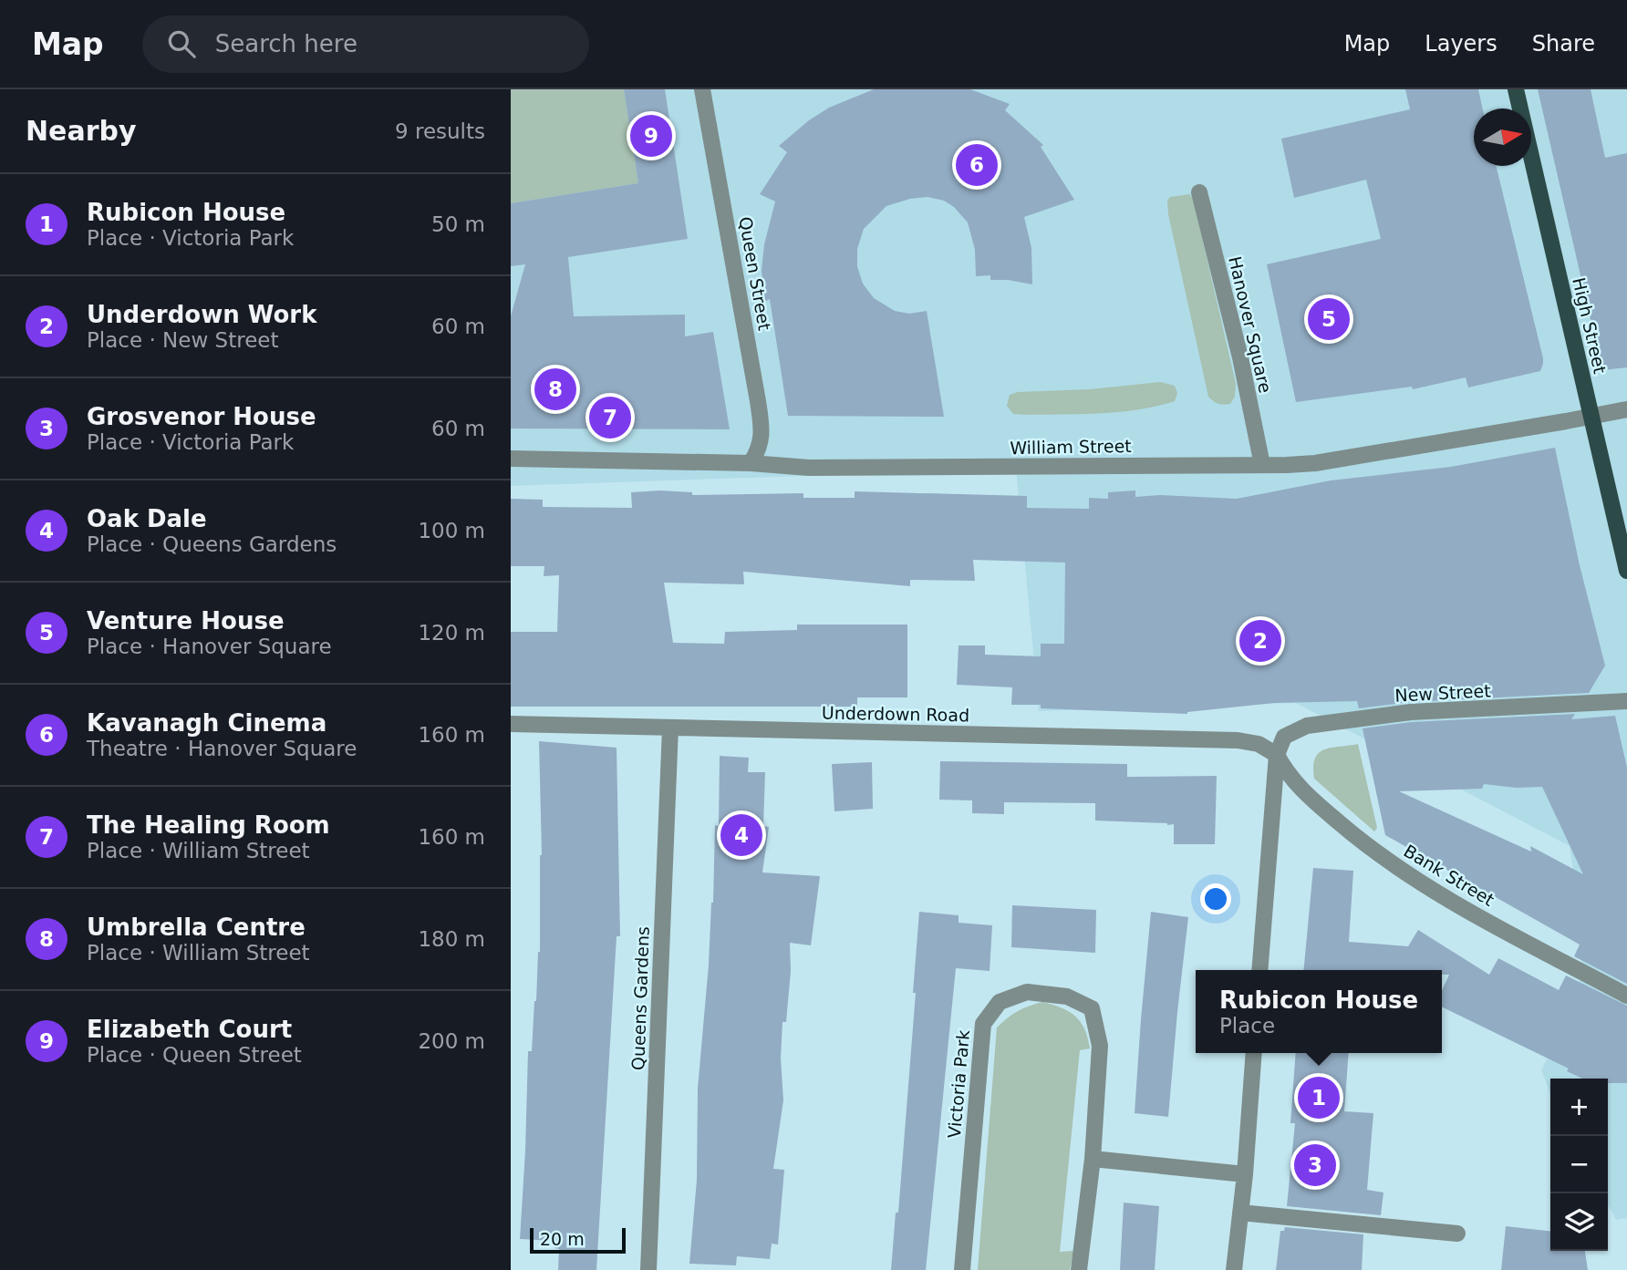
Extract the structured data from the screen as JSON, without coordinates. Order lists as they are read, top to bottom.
{
  "streets": {
    "main road": ["High Street"],
    "street": [
      "Queen Street",
      "Hanover Square",
      "William Street",
      "New Street",
      "Underdown Road",
      "Bank Street",
      "Queens Gardens",
      "Victoria Park"
    ]
  },
  "crossings": [
    ["Queen Street", "William Street"],
    ["Hanover Square", "William Street"],
    ["High Street", "William Street"],
    ["New Street", "Underdown Road"],
    ["New Street", "Bank Street"],
    ["Underdown Road", "Bank Street"],
    ["Underdown Road", "Queens Gardens"]
  ],
  "scale_bar": "20 m",
  "north": "right",
  "page": {
    "header": "Map",
    "search": "Search here",
    "nav": ["Map", "Layers", "Share"],
    "heading": ["Nearby", "9 results"],
    "pins": [
      "9",
      "6",
      "5",
      "8",
      "7",
      "2",
      "4",
      "1",
      "3"
    ],
    "list": [
      {
        "mark": "1",
        "name": "Rubicon House",
        "note": "Place · Victoria Park",
        "value": "50 m"
      },
      {
        "mark": "2",
        "name": "Underdown Work",
        "note": "Place · New Street",
        "value": "60 m"
      },
      {
        "mark": "3",
        "name": "Grosvenor House",
        "note": "Place · Victoria Park",
        "value": "60 m"
      },
      {
        "mark": "4",
        "name": "Oak Dale",
        "note": "Place · Queens Gardens",
        "value": "100 m"
      },
      {
        "mark": "5",
        "name": "Venture House",
        "note": "Place · Hanover Square",
        "value": "120 m"
      },
      {
        "mark": "6",
        "name": "Kavanagh Cinema",
        "note": "Theatre · Hanover Square",
        "value": "160 m"
      },
      {
        "mark": "7",
        "name": "The Healing Room",
        "note": "Place · William Street",
        "value": "160 m"
      },
      {
        "mark": "8",
        "name": "Umbrella Centre",
        "note": "Place · William Street",
        "value": "180 m"
      },
      {
        "mark": "9",
        "name": "Elizabeth Court",
        "note": "Place · Queen Street",
        "value": "200 m"
      }
    ],
    "popup": ["Rubicon House", "Place"],
    "map_buttons": ["+", "−"],
    "scale": "20 m"
  }
}
